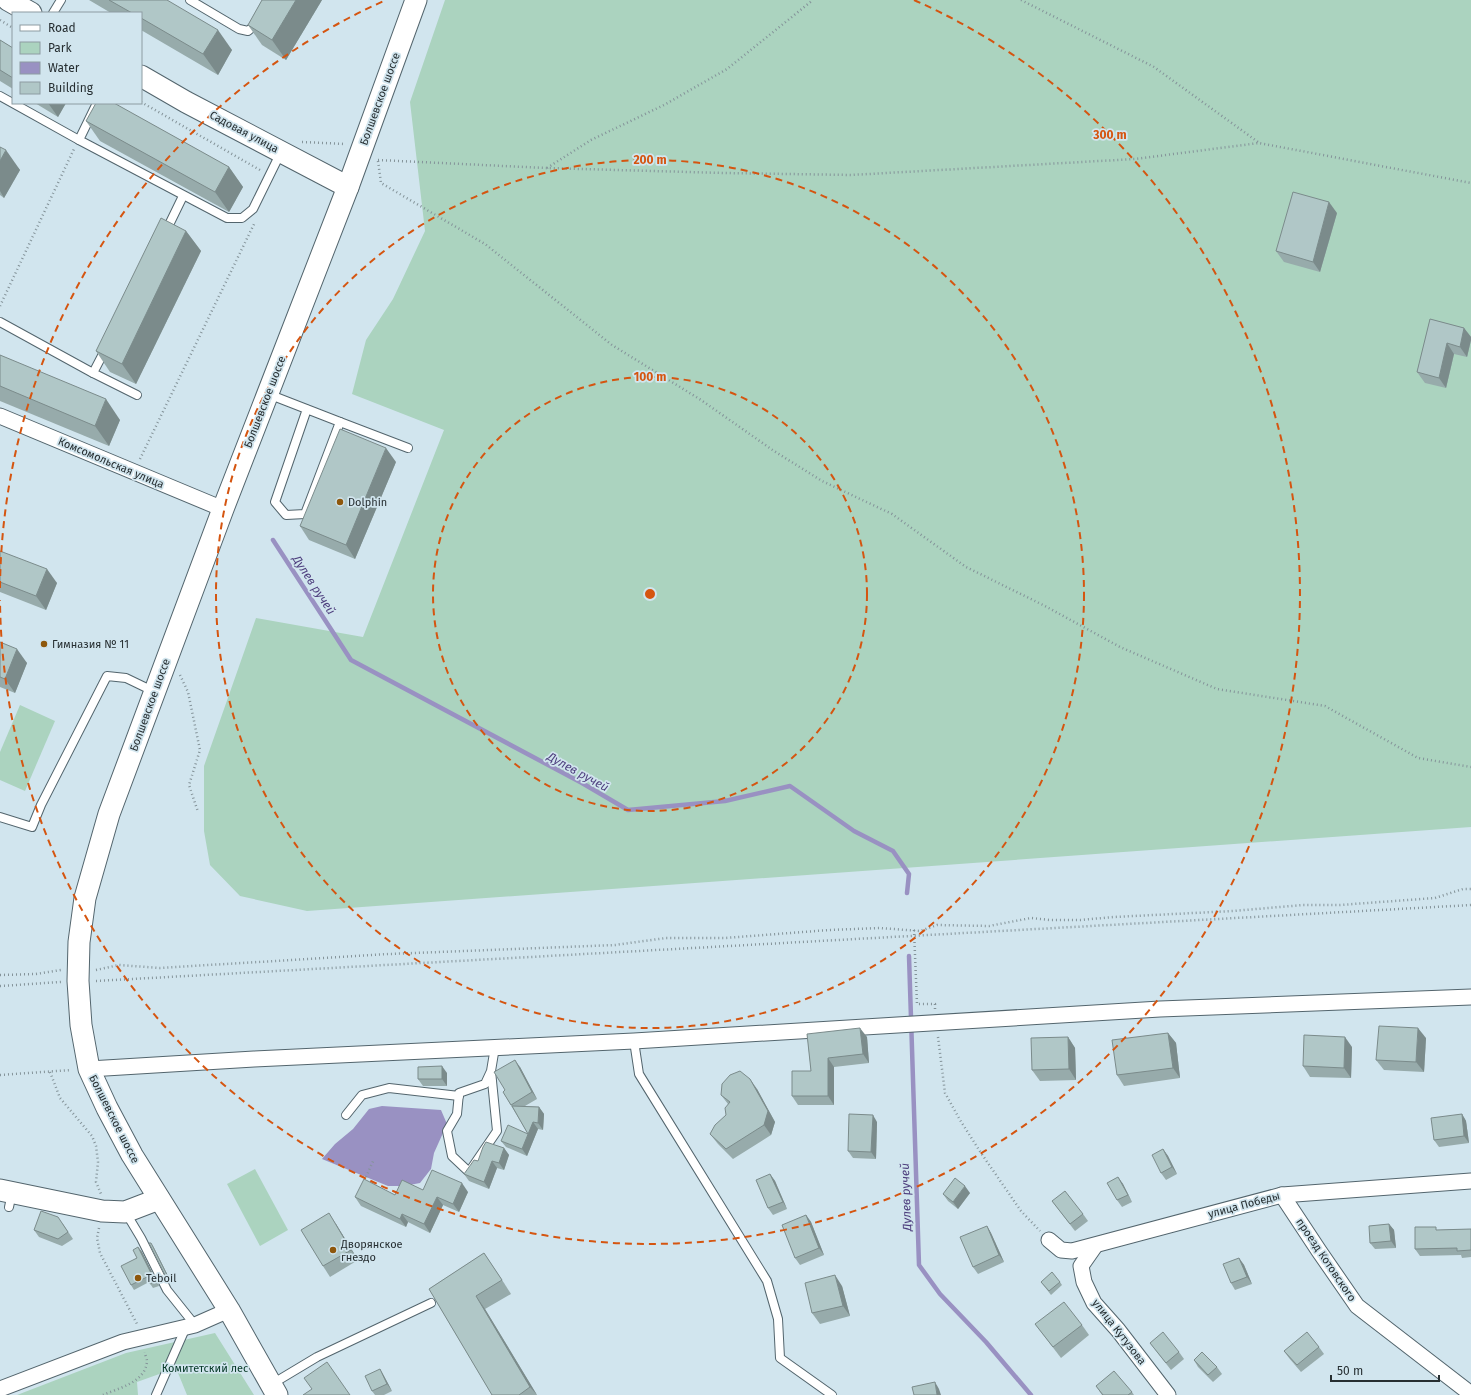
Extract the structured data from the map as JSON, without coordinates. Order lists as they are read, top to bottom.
{
  "streets": {
    "main road": ["Болшевское шоссе", "Садовая улица"],
    "street": [
      "Комсомольская улица",
      "улица Победы",
      "проезд Котовского",
      "улица Кутузова"
    ]
  },
  "crossings": [
    ["Болшевское шоссе", "Садовая улица"],
    ["Болшевское шоссе", "Комсомольская улица"],
    ["улица Победы", "проезд Котовского"],
    ["улица Победы", "улица Кутузова"]
  ],
  "water": ["Дулев ручей"],
  "parks": ["Комитетский лес"],
  "places": [
    "Dolphin",
    "Гимназия № 11",
    "Дворянское гнездо",
    "Teboil"
  ],
  "legend": [
    "Road",
    "Park",
    "Water",
    "Building"
  ],
  "scale_bar": "50 m",
  "rings": ["300 m", "200 m", "100 m"]
}
